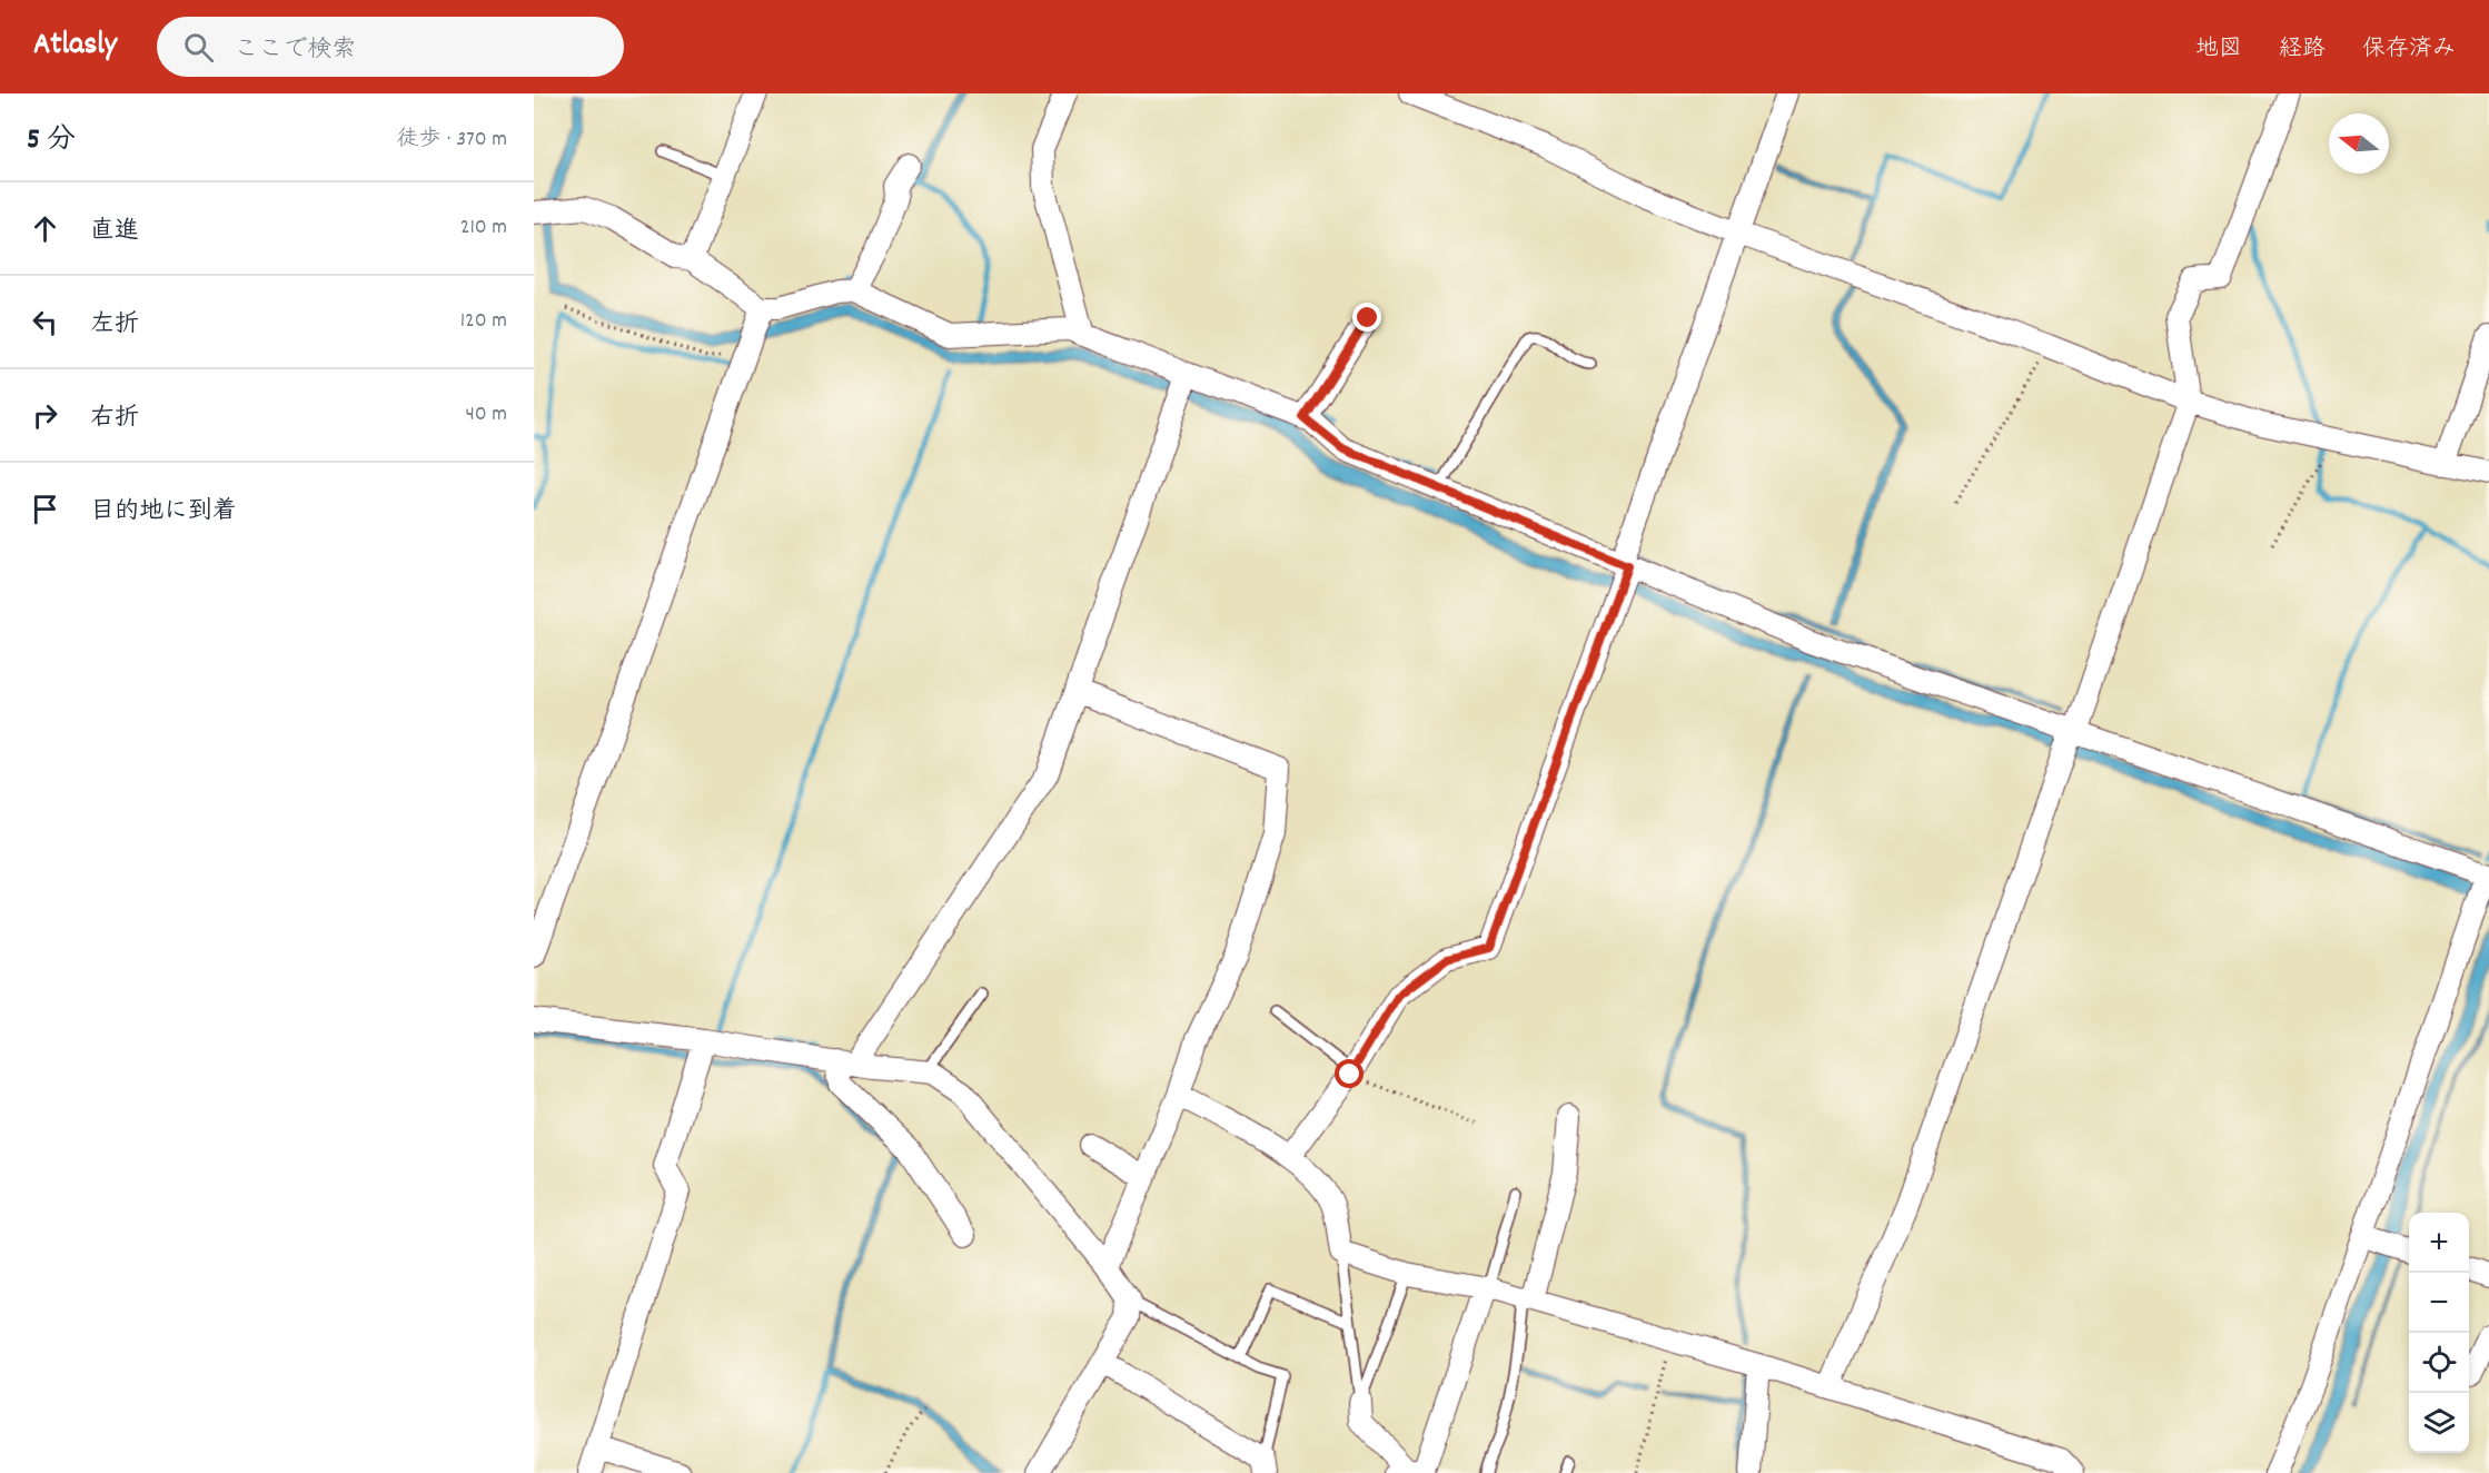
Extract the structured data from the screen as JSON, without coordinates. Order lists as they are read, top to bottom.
{
  "north": "left",
  "page": {
    "header": "Atlasly",
    "search": "ここで検索",
    "nav": ["地図", "経路", "保存済み"],
    "heading": ["5 分", "徒歩 · 370 m"],
    "list": [
      ["直進", "210 m"],
      ["左折", "120 m"],
      ["右折", "40 m"],
      "目的地に到着"
    ],
    "map_buttons": ["+", "−"]
  }
}
